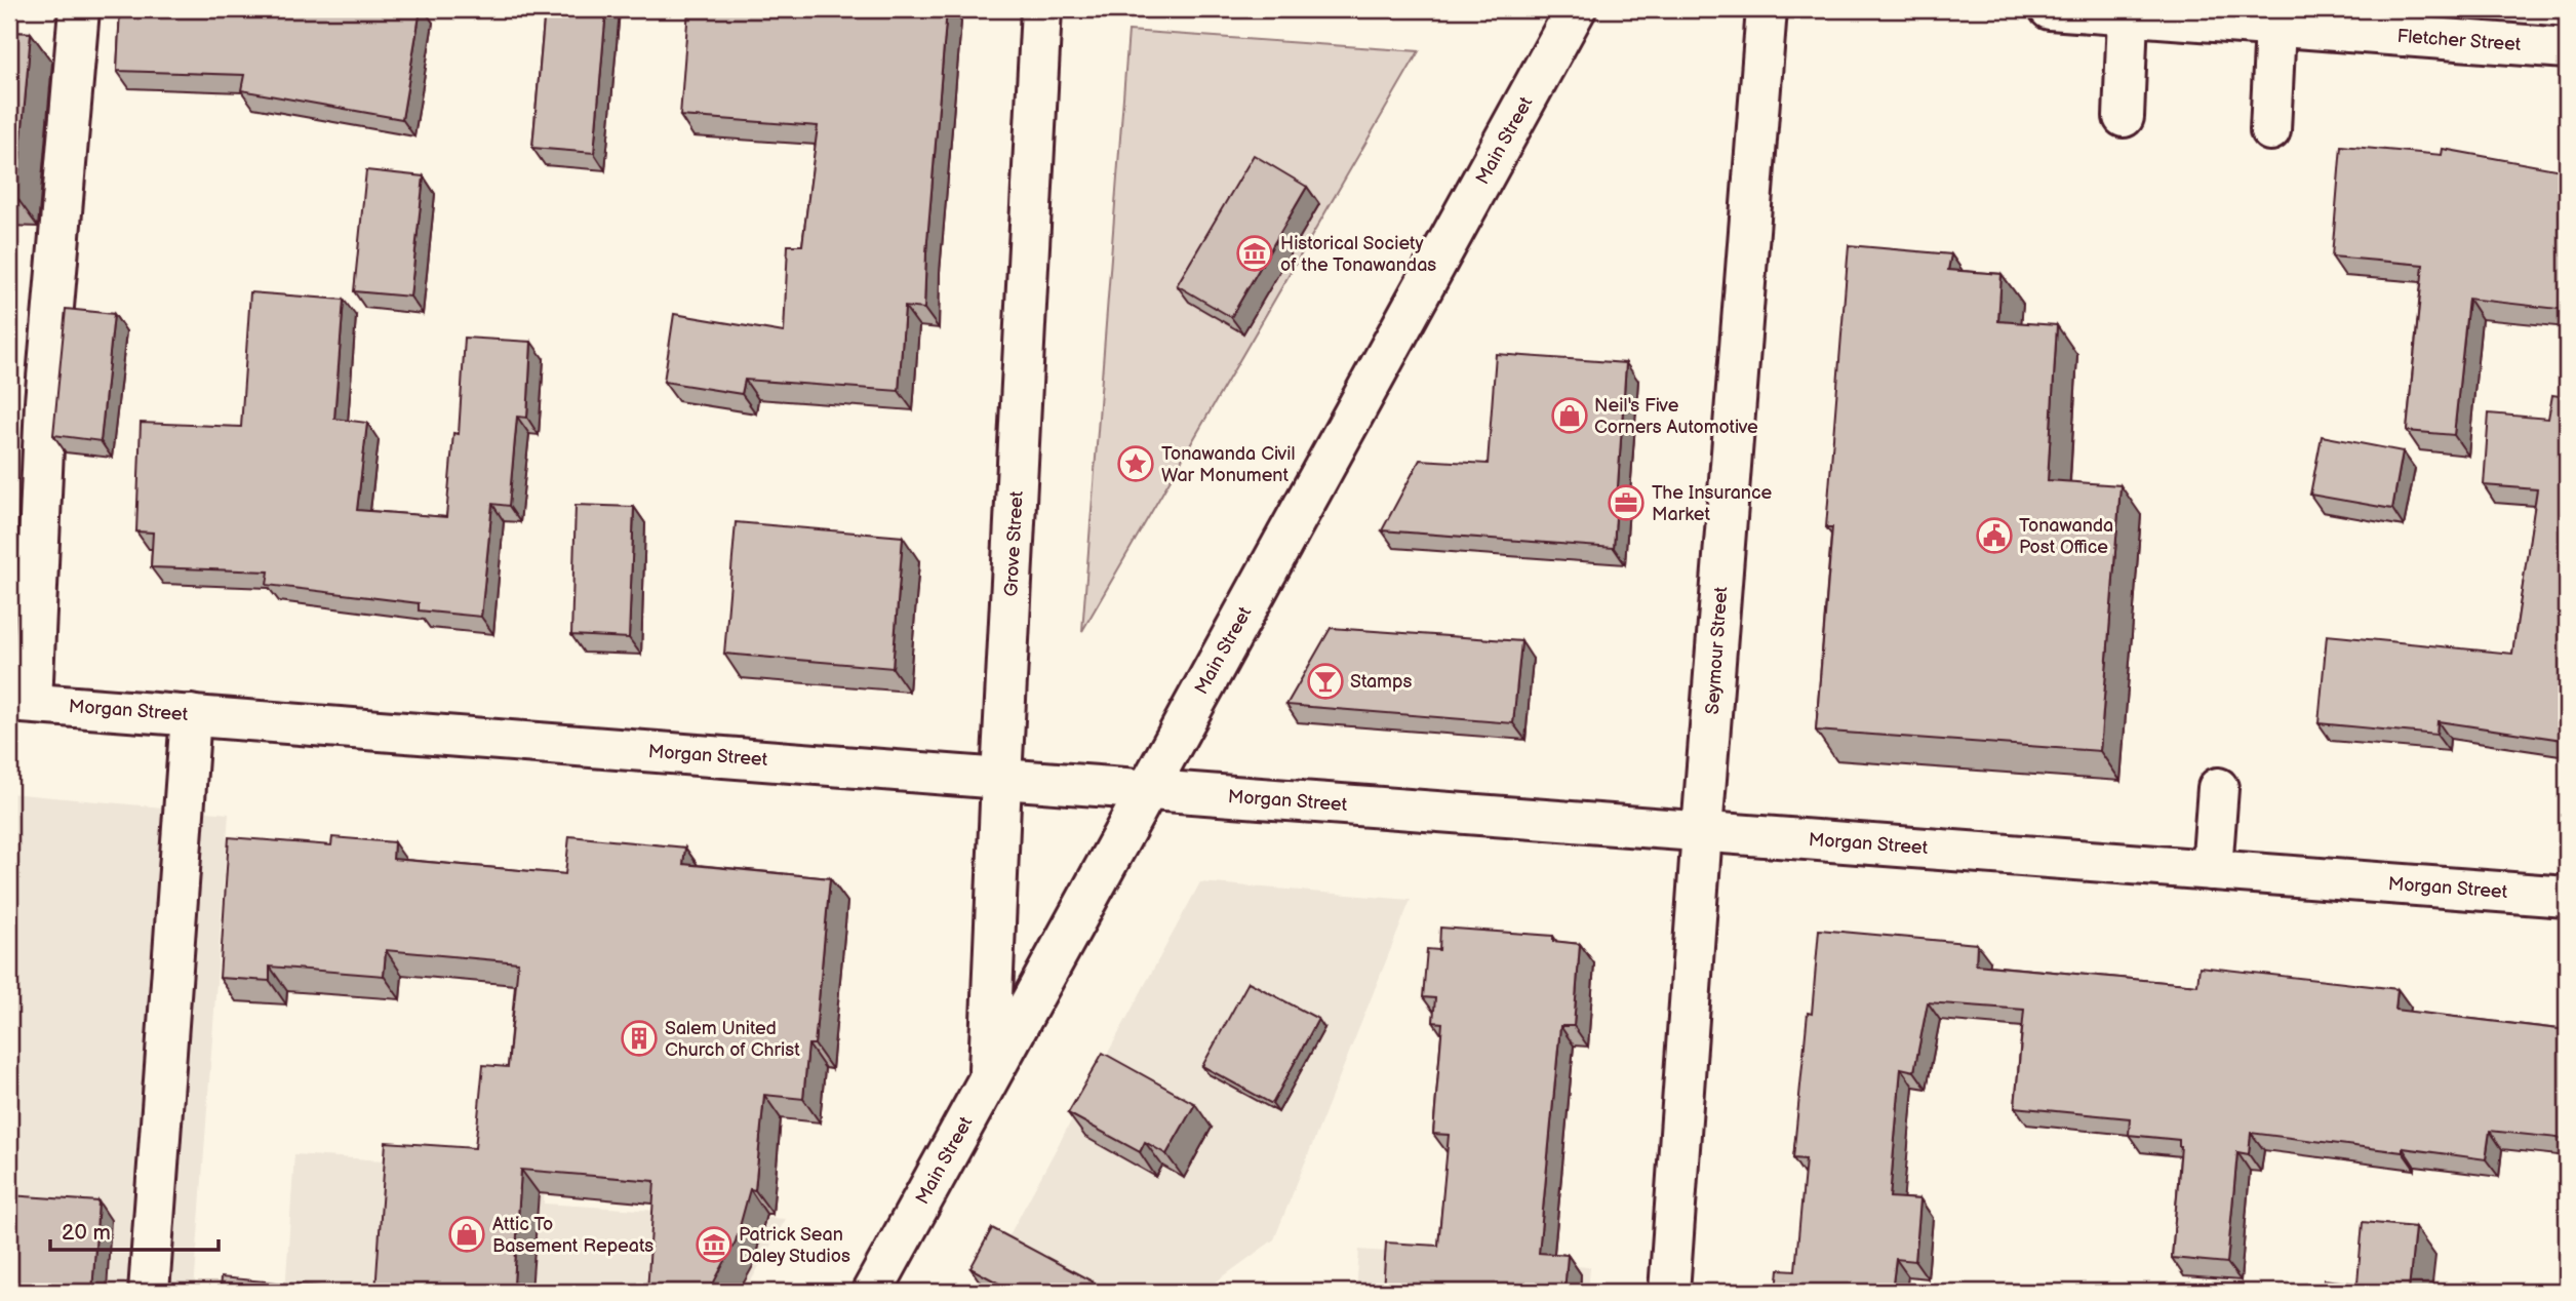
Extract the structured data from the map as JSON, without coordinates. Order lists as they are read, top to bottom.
{
  "streets": {
    "street": [
      "Fletcher Street",
      "Main Street",
      "Grove Street",
      "Seymour Street",
      "Morgan Street"
    ]
  },
  "crossings": [
    ["Main Street", "Grove Street"],
    ["Main Street", "Morgan Street"],
    ["Grove Street", "Morgan Street"],
    ["Seymour Street", "Morgan Street"]
  ],
  "places": {
    "museum": ["Historical Society of the Tonawandas", "Patrick Sean Daley Studios"],
    "shop": ["Neil's Five Corners Automotive", "Attic To Basement Repeats"],
    "place": ["Tonawanda Civil War Monument"],
    "office": ["The Insurance Market"],
    "public building": ["Tonawanda Post Office"],
    "bar": ["Stamps"],
    "building": ["Salem United Church of Christ"]
  },
  "scale_bar": "20 m"
}
